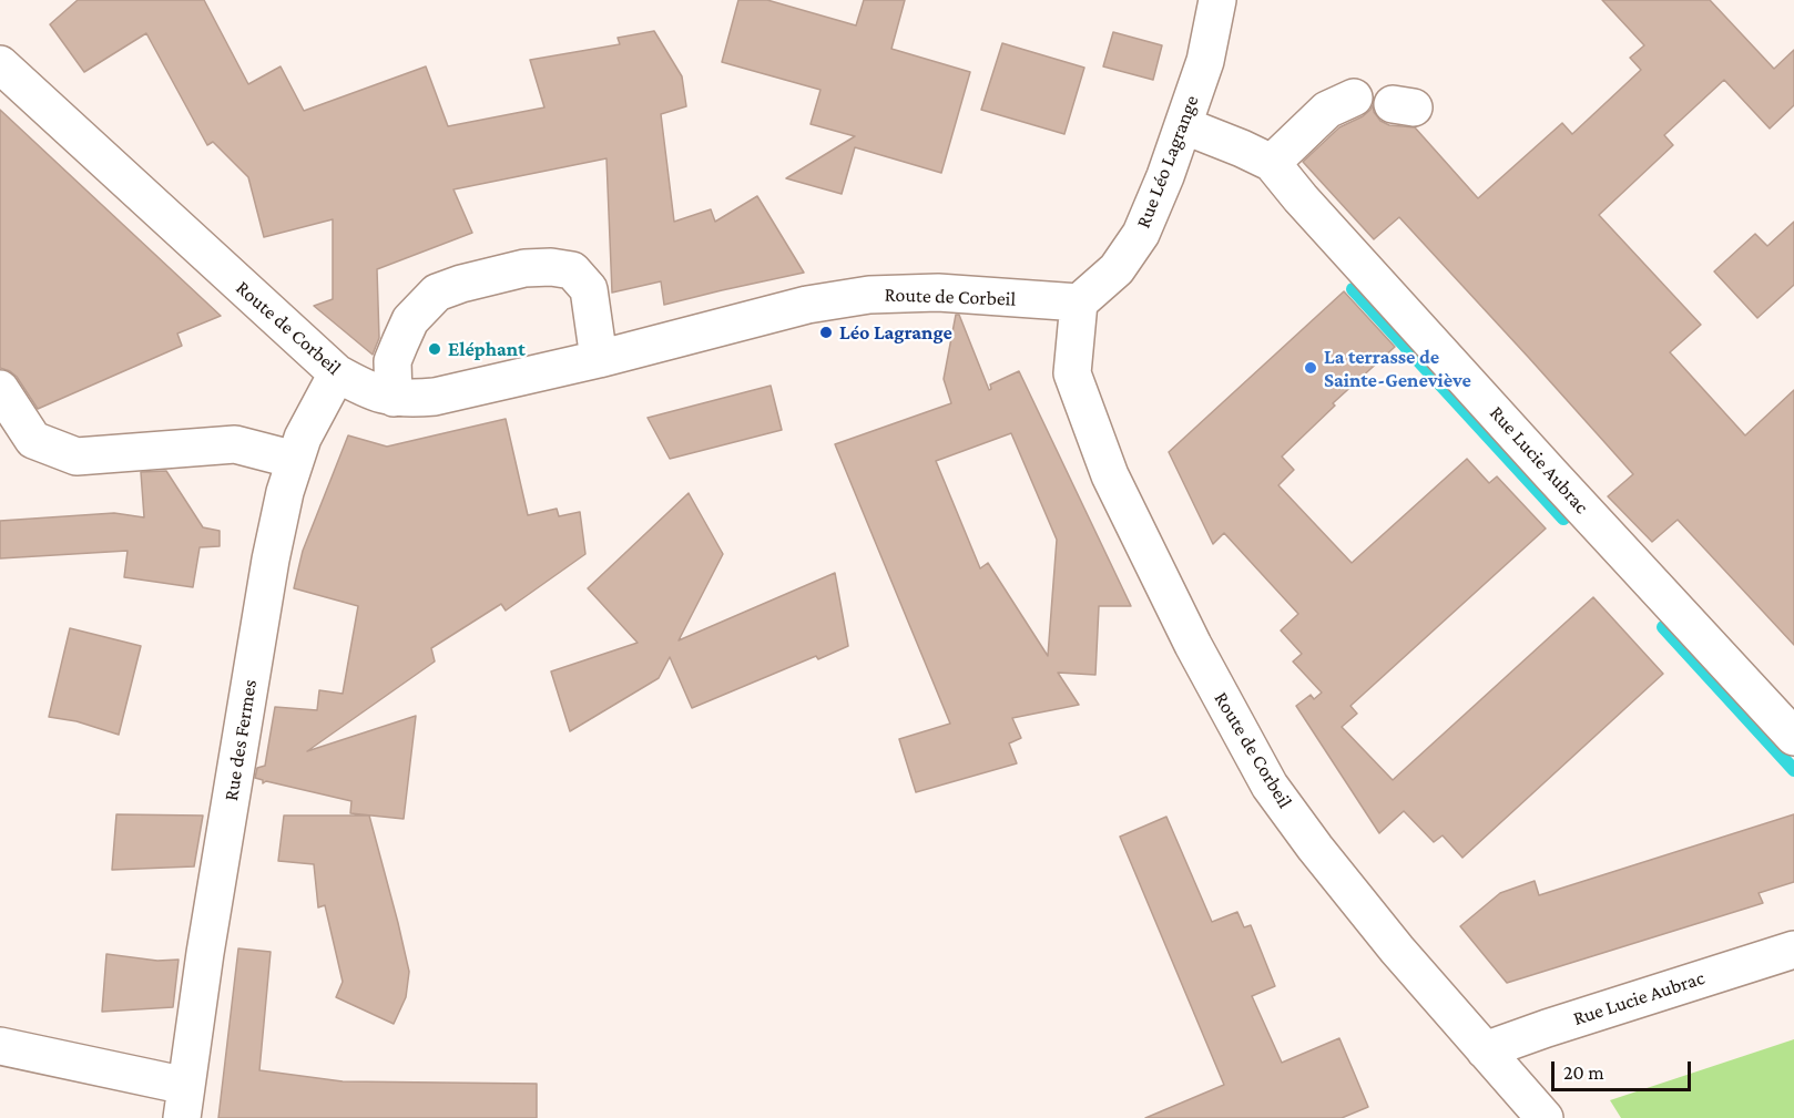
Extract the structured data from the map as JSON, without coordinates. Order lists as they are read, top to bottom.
{
  "streets": {
    "street": [
      "Rue Léo Lagrange",
      "Route de Corbeil",
      "Rue Lucie Aubrac",
      "Rue des Fermes"
    ]
  },
  "crossings": [
    ["Rue Léo Lagrange", "Route de Corbeil"],
    ["Rue Léo Lagrange", "Rue Lucie Aubrac"],
    ["Route de Corbeil", "Rue Lucie Aubrac"],
    ["Route de Corbeil", "Rue des Fermes"]
  ],
  "places": ["Léo Lagrange", "Eléphant", "La terrasse de Sainte-Geneviève"],
  "scale_bar": "20 m"
}
